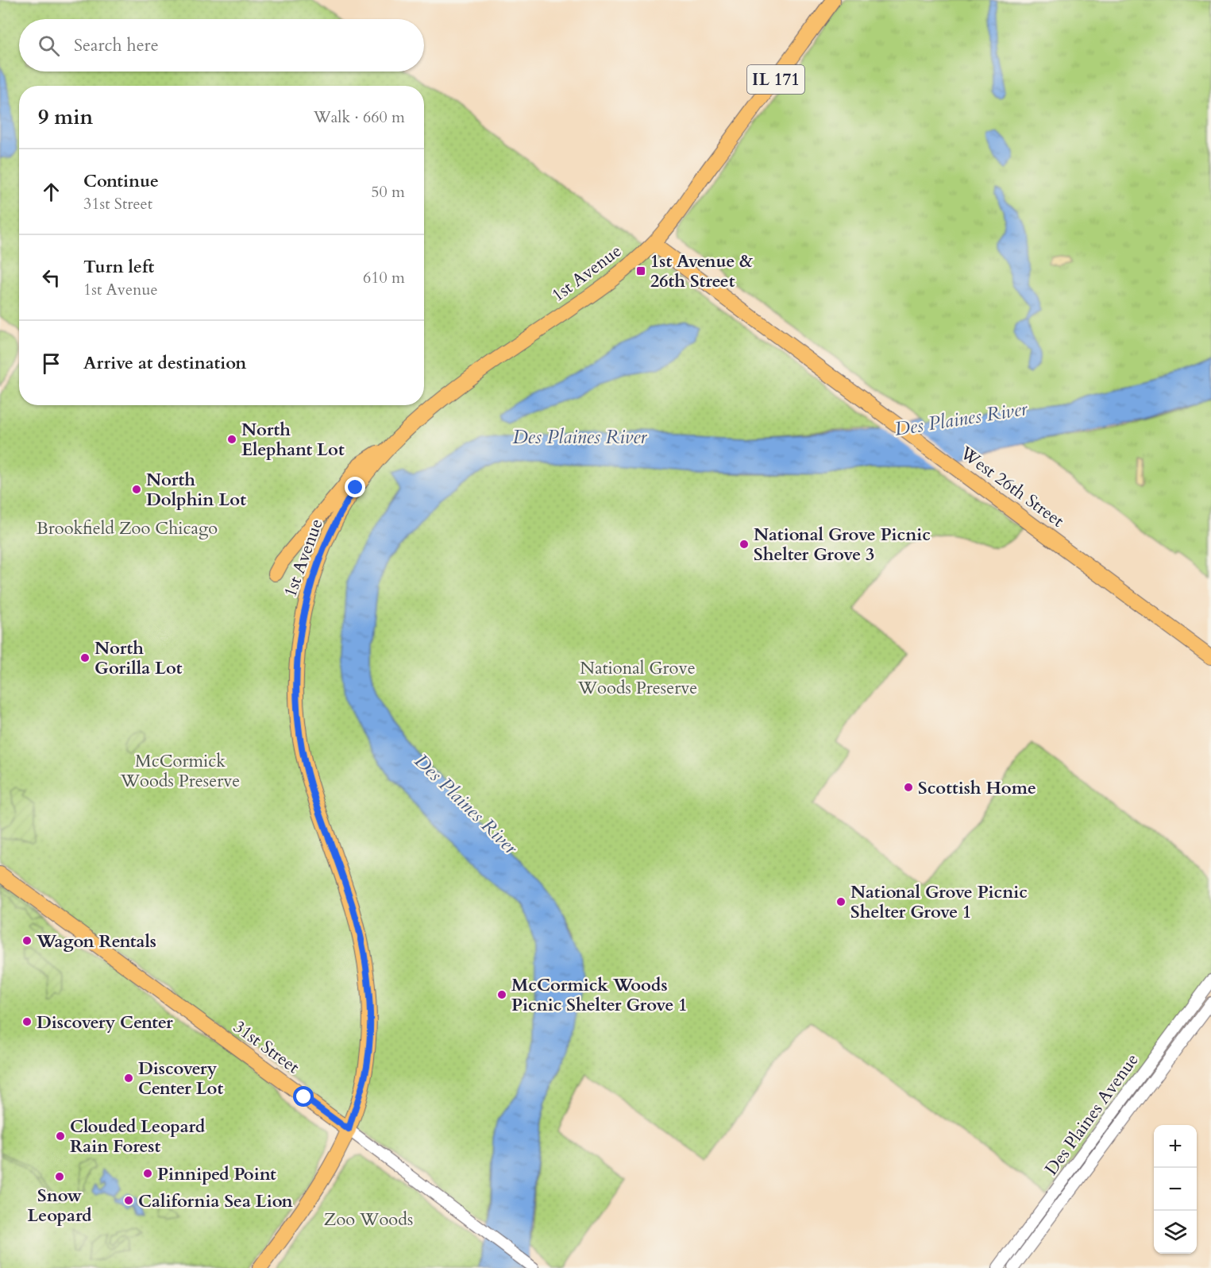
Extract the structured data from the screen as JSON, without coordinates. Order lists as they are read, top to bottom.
{
  "streets": {
    "main road": [
      "IL 171",
      "1st Avenue",
      "West 26th Street",
      "31st Street"
    ],
    "street": ["Des Plaines Avenue"]
  },
  "crossings": [
    ["1st Avenue", "West 26th Street"],
    ["1st Avenue", "31st Street"]
  ],
  "water": ["Des Plaines River"],
  "parks": [
    "Brookfield Zoo Chicago",
    "National Grove Woods Preserve",
    "McCormick Woods Preserve",
    "Zoo Woods"
  ],
  "places": {
    "transit": ["1st Avenue & 26th Street"],
    "other": [
      "North Elephant Lot",
      "North Dolphin Lot",
      "National Grove Picnic Shelter Grove 3",
      "North Gorilla Lot",
      "Scottish Home",
      "National Grove Picnic Shelter Grove 1",
      "Wagon Rentals",
      "McCormick Woods Picnic Shelter Grove 1",
      "Discovery Center",
      "Discovery Center Lot",
      "Clouded Leopard Rain Forest",
      "Pinniped Point",
      "Snow Leopard",
      "California Sea Lion"
    ]
  },
  "page": {
    "search": "Search here",
    "heading": ["9 min", "Walk · 660 m"],
    "list": [
      ["Continue", "31st Street", "50 m"],
      ["Turn left", "1st Avenue", "610 m"],
      "Arrive at destination"
    ],
    "map_buttons": ["+", "−"]
  }
}
